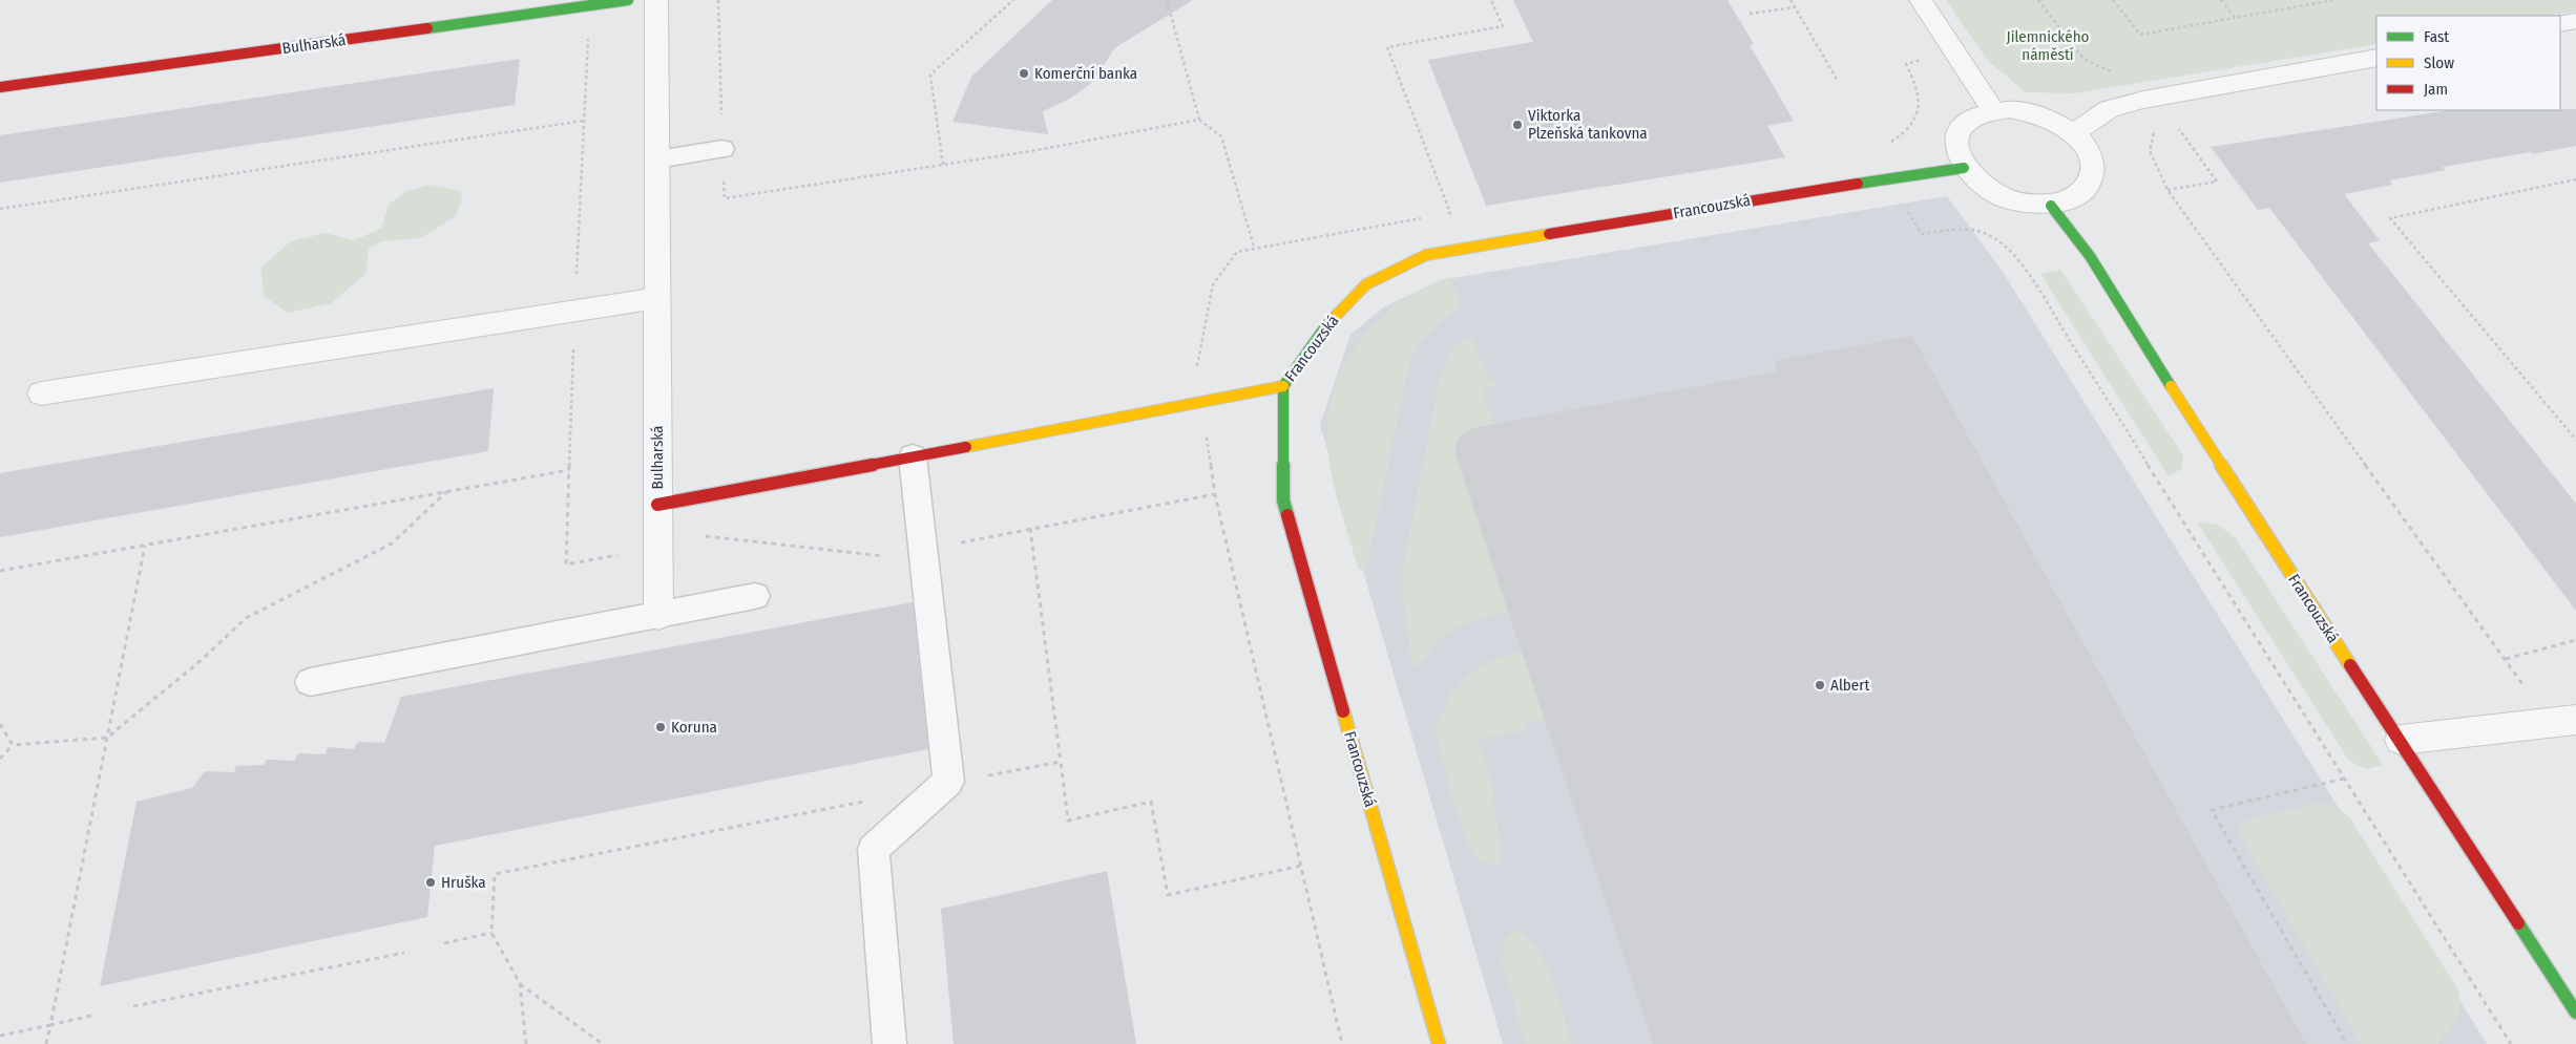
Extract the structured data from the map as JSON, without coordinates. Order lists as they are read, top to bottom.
{
  "streets": {
    "street": ["Bulharská", "Francouzská"]
  },
  "parks": ["Jilemnického náměstí"],
  "places": [
    "Komerční banka",
    "Viktorka Plzeňská tankovna",
    "Albert",
    "Koruna",
    "Hruška"
  ],
  "legend": ["Fast", "Slow", "Jam"]
}
